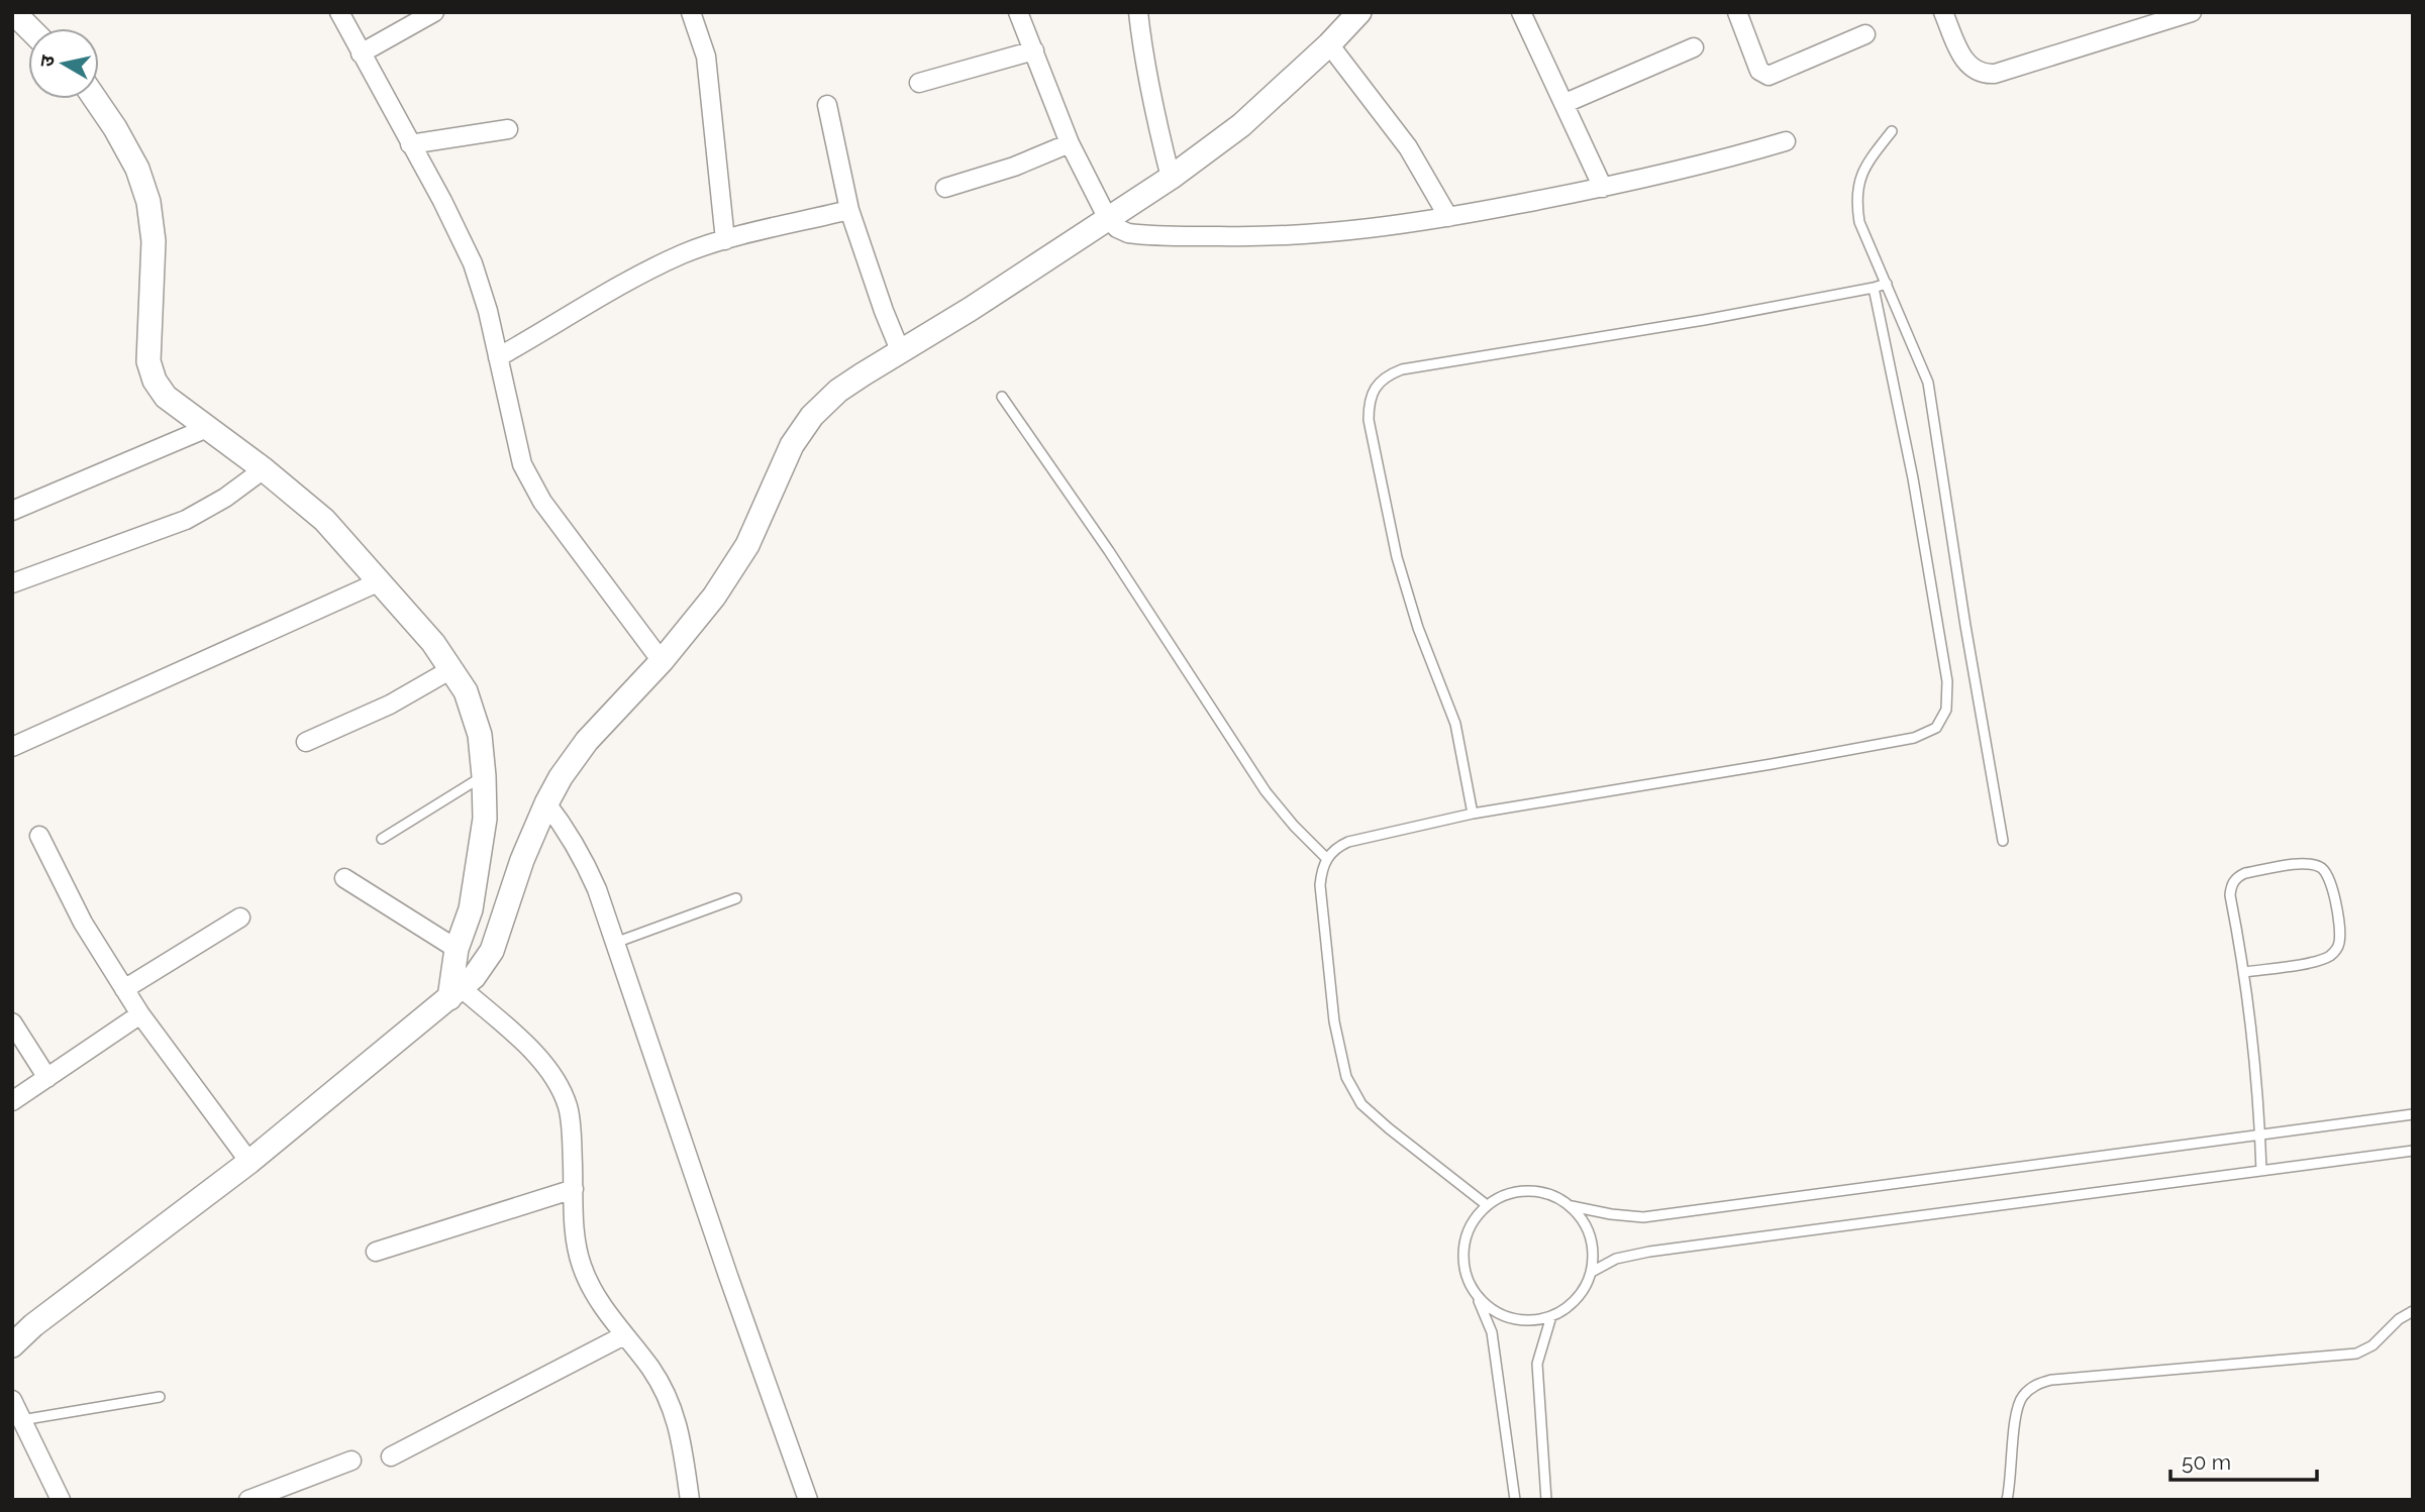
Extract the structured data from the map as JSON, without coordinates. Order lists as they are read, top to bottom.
{
  "scale_bar": "50 m",
  "north": "left"
}
